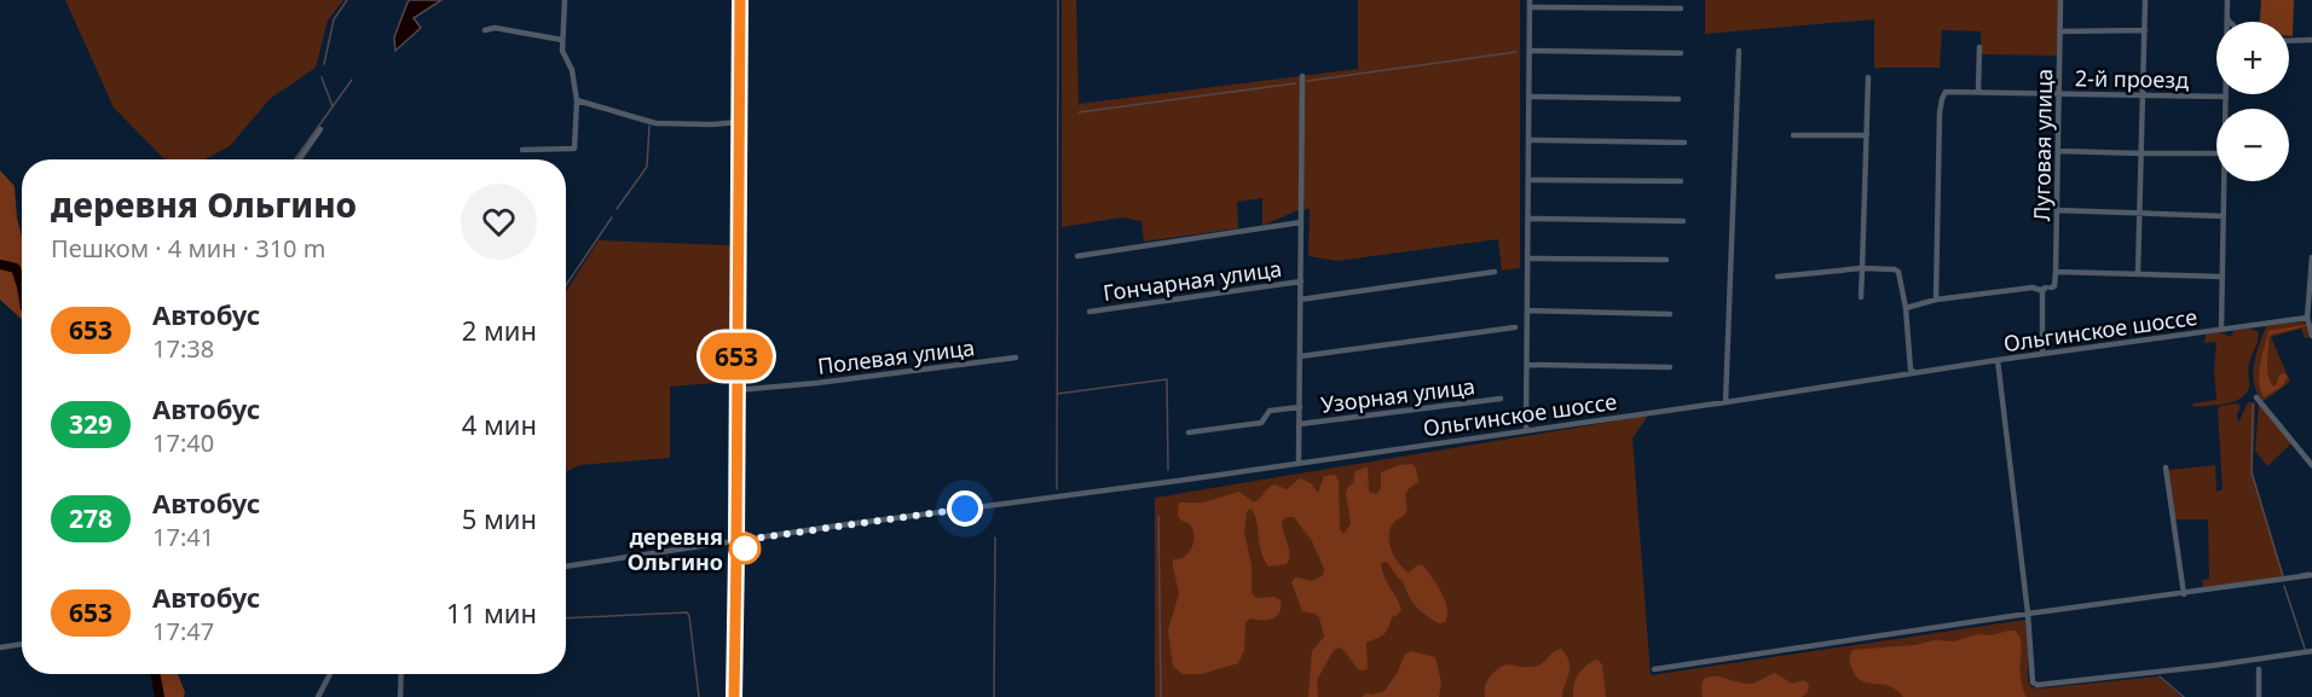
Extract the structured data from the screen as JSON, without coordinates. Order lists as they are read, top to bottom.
{
  "streets": {
    "street": [
      "2-й проезд",
      "Луговая улица",
      "Гончарная улица",
      "Ольгинское шоссе",
      "Полевая улица",
      "Узорная улица"
    ]
  },
  "crossings": [
    ["2-й проезд", "Луговая улица"],
    ["Луговая улица", "Ольгинское шоссе"]
  ],
  "places": ["деревня Ольгино"],
  "lines": ["bus line 653"],
  "page": {
    "on_map": "653",
    "map_buttons": ["+", "−"],
    "heading": ["деревня Ольгино", "Пешком · 4 мин · 310 m"],
    "list": [
      {
        "mark": "653",
        "name": "Автобус",
        "note": "17:38",
        "value": "2 мин"
      },
      {
        "mark": "329",
        "name": "Автобус",
        "note": "17:40",
        "value": "4 мин"
      },
      {
        "mark": "278",
        "name": "Автобус",
        "note": "17:41",
        "value": "5 мин"
      },
      {
        "mark": "653",
        "name": "Автобус",
        "note": "17:47",
        "value": "11 мин"
      }
    ]
  }
}
